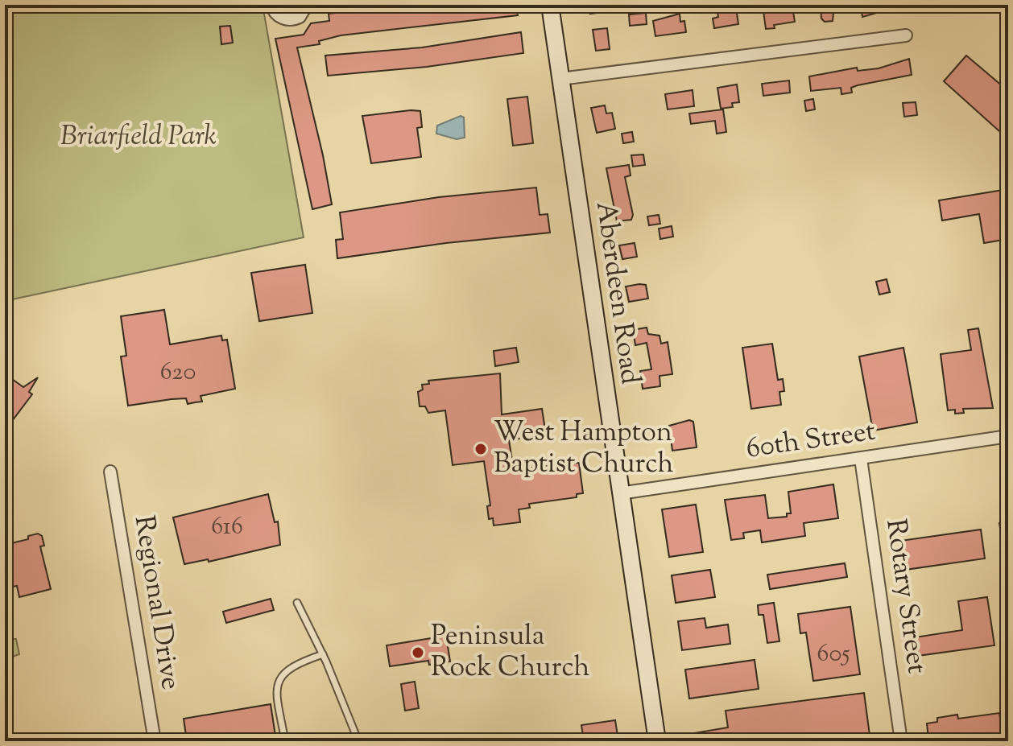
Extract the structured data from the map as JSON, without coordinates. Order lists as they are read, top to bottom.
{
  "streets": {
    "main road": ["Aberdeen Road"],
    "street": ["60th Street", "Rotary Street", "Regional Drive"]
  },
  "crossings": [
    ["Aberdeen Road", "60th Street"],
    ["60th Street", "Rotary Street"]
  ],
  "parks": ["Briarfield Park"],
  "places": ["West Hampton Baptist Church", "Peninsula Rock Church"],
  "house_numbers": ["620", "616", "605"]
}
